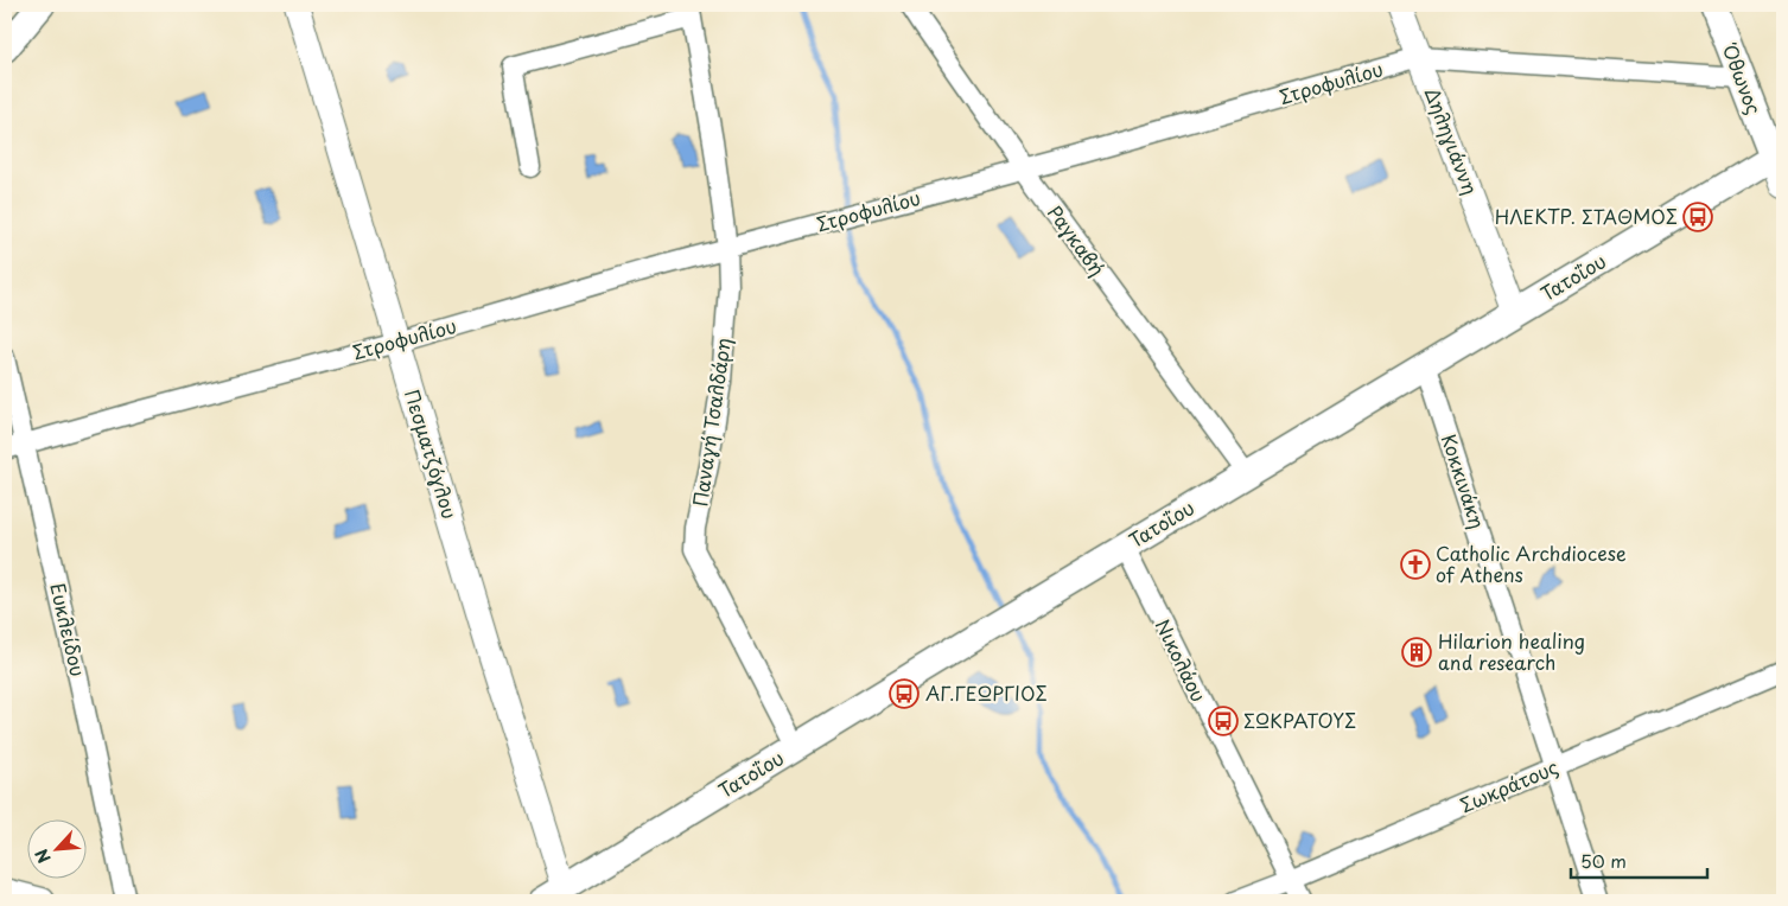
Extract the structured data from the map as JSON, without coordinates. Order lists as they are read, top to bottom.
{
  "streets": {
    "main road": ["Όθωνος", "Τατοΐου"],
    "street": [
      "Στροφυλίου",
      "Δηληγιάννη",
      "Ραγκαβή",
      "Παναγή Τσαλδάρη",
      "Πεσματζόγλου",
      "Κοκκινάκη",
      "Ευκλείδου",
      "Νικολάου",
      "Σωκράτους"
    ]
  },
  "crossings": [
    ["Όθωνος", "Στροφυλίου"],
    ["Όθωνος", "Τατοΐου"],
    ["Στροφυλίου", "Δηληγιάννη"],
    ["Στροφυλίου", "Ραγκαβή"],
    ["Στροφυλίου", "Παναγή Τσαλδάρη"],
    ["Στροφυλίου", "Πεσματζόγλου"],
    ["Στροφυλίου", "Ευκλείδου"],
    ["Δηληγιάννη", "Τατοΐου"],
    ["Ραγκαβή", "Τατοΐου"],
    ["Τατοΐου", "Παναγή Τσαλδάρη"],
    ["Τατοΐου", "Πεσματζόγλου"],
    ["Τατοΐου", "Κοκκινάκη"],
    ["Τατοΐου", "Νικολάου"],
    ["Κοκκινάκη", "Σωκράτους"],
    ["Νικολάου", "Σωκράτους"]
  ],
  "places": {
    "bus stop": ["ΗΛΕΚΤΡ. ΣΤΑΘΜΟΣ", "ΑΓ.ΓΕΩΡΓΙΟΣ", "ΣΩΚΡΑΤΟΥΣ"],
    "church": ["Catholic Archdiocese of Athens"],
    "building": ["Hilarion healing and research"]
  },
  "scale_bar": "50 m",
  "north": "bottom left"
}
